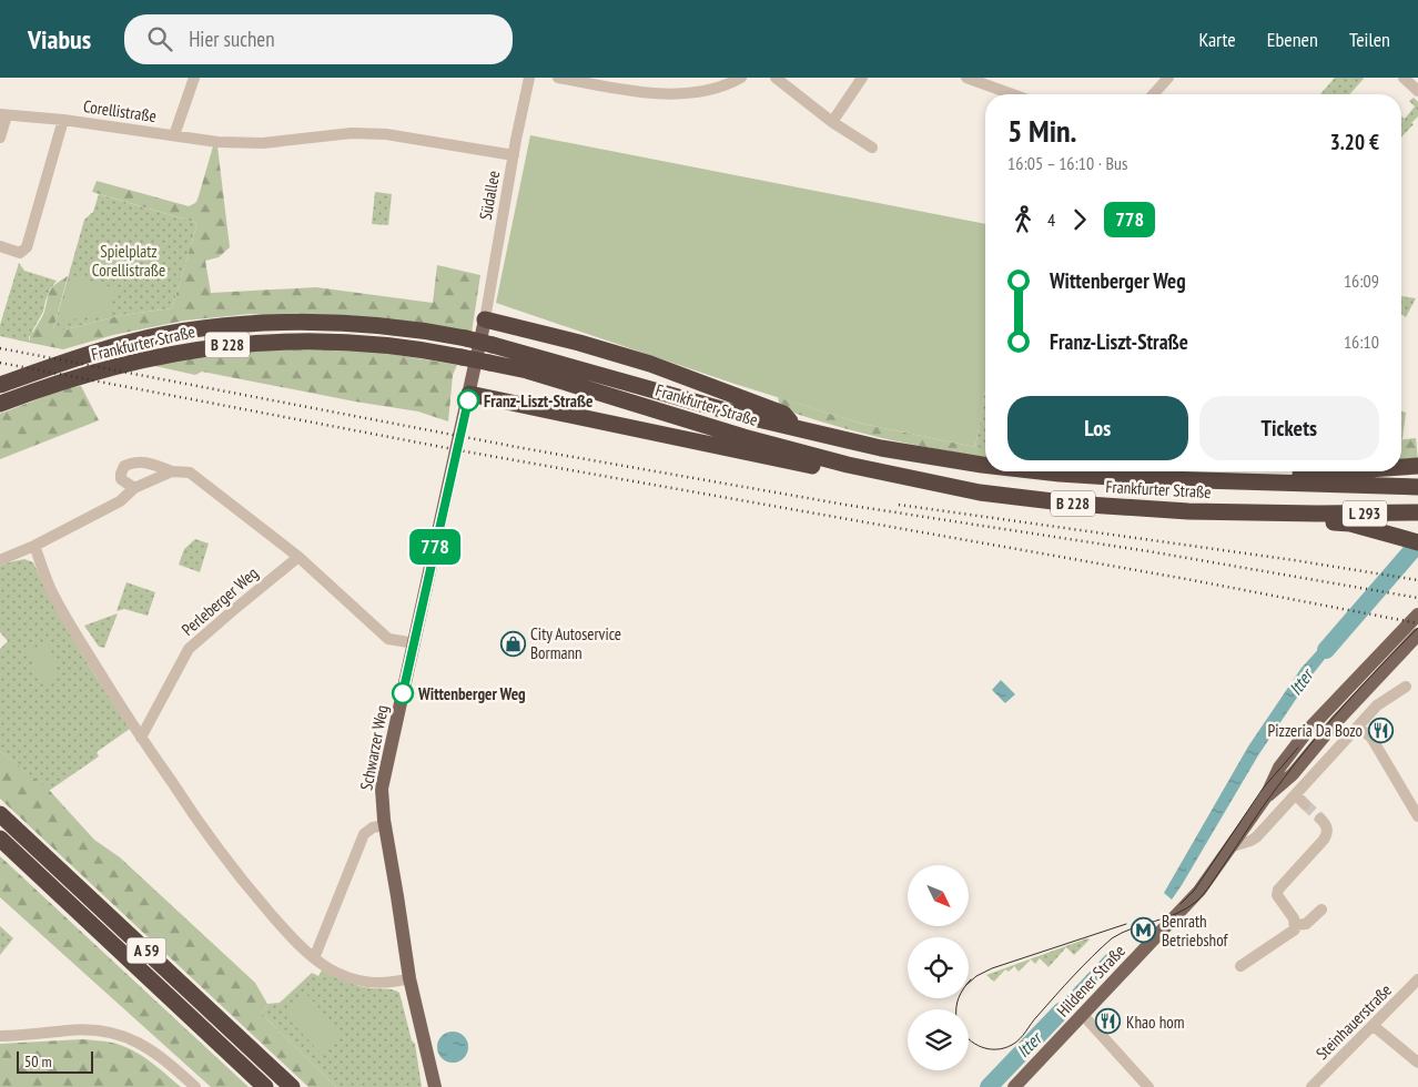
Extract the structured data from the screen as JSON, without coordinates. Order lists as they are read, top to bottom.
{
  "streets": {
    "highway": [
      "Frankfurter Straße",
      "B 228",
      "L 293",
      "A 59"
    ],
    "main road": ["Schwarzer Weg", "Hildener Straße"],
    "street": [
      "Corellistraße",
      "Südallee",
      "Perleberger Weg",
      "Steinhauerstraße"
    ]
  },
  "crossings": [
    ["Südallee", "Schwarzer Weg"],
    ["Frankfurter Straße", "B 228"],
    ["Frankfurter Straße", "L 293"],
    ["B 228", "L 293"]
  ],
  "water": ["Itter"],
  "parks": ["Spielplatz Corellistraße"],
  "places": {
    "other": ["Franz-Liszt-Straße", "Wittenberger Weg"],
    "shop": ["City Autoservice Bormann"],
    "restaurant": ["Pizzeria Da Bozo", "Khao hom"],
    "metro station": ["Benrath Betriebshof"]
  },
  "lines": ["bus line 778"],
  "scale_bar": "50 m",
  "north": "bottom right",
  "page": {
    "header": "Viabus",
    "search": "Hier suchen",
    "nav": ["Karte", "Ebenen", "Teilen"],
    "on_map": "778",
    "heading": ["5 Min.", "16:05 – 16:10 · Bus", "3.20 €"],
    "legs": ["4", "778"],
    "list": [
      {
        "name": "Wittenberger Weg",
        "value": "16:09"
      },
      {
        "name": "Franz-Liszt-Straße",
        "value": "16:10"
      }
    ],
    "buttons": ["Los", "Tickets"],
    "scale": "50 m"
  }
}
